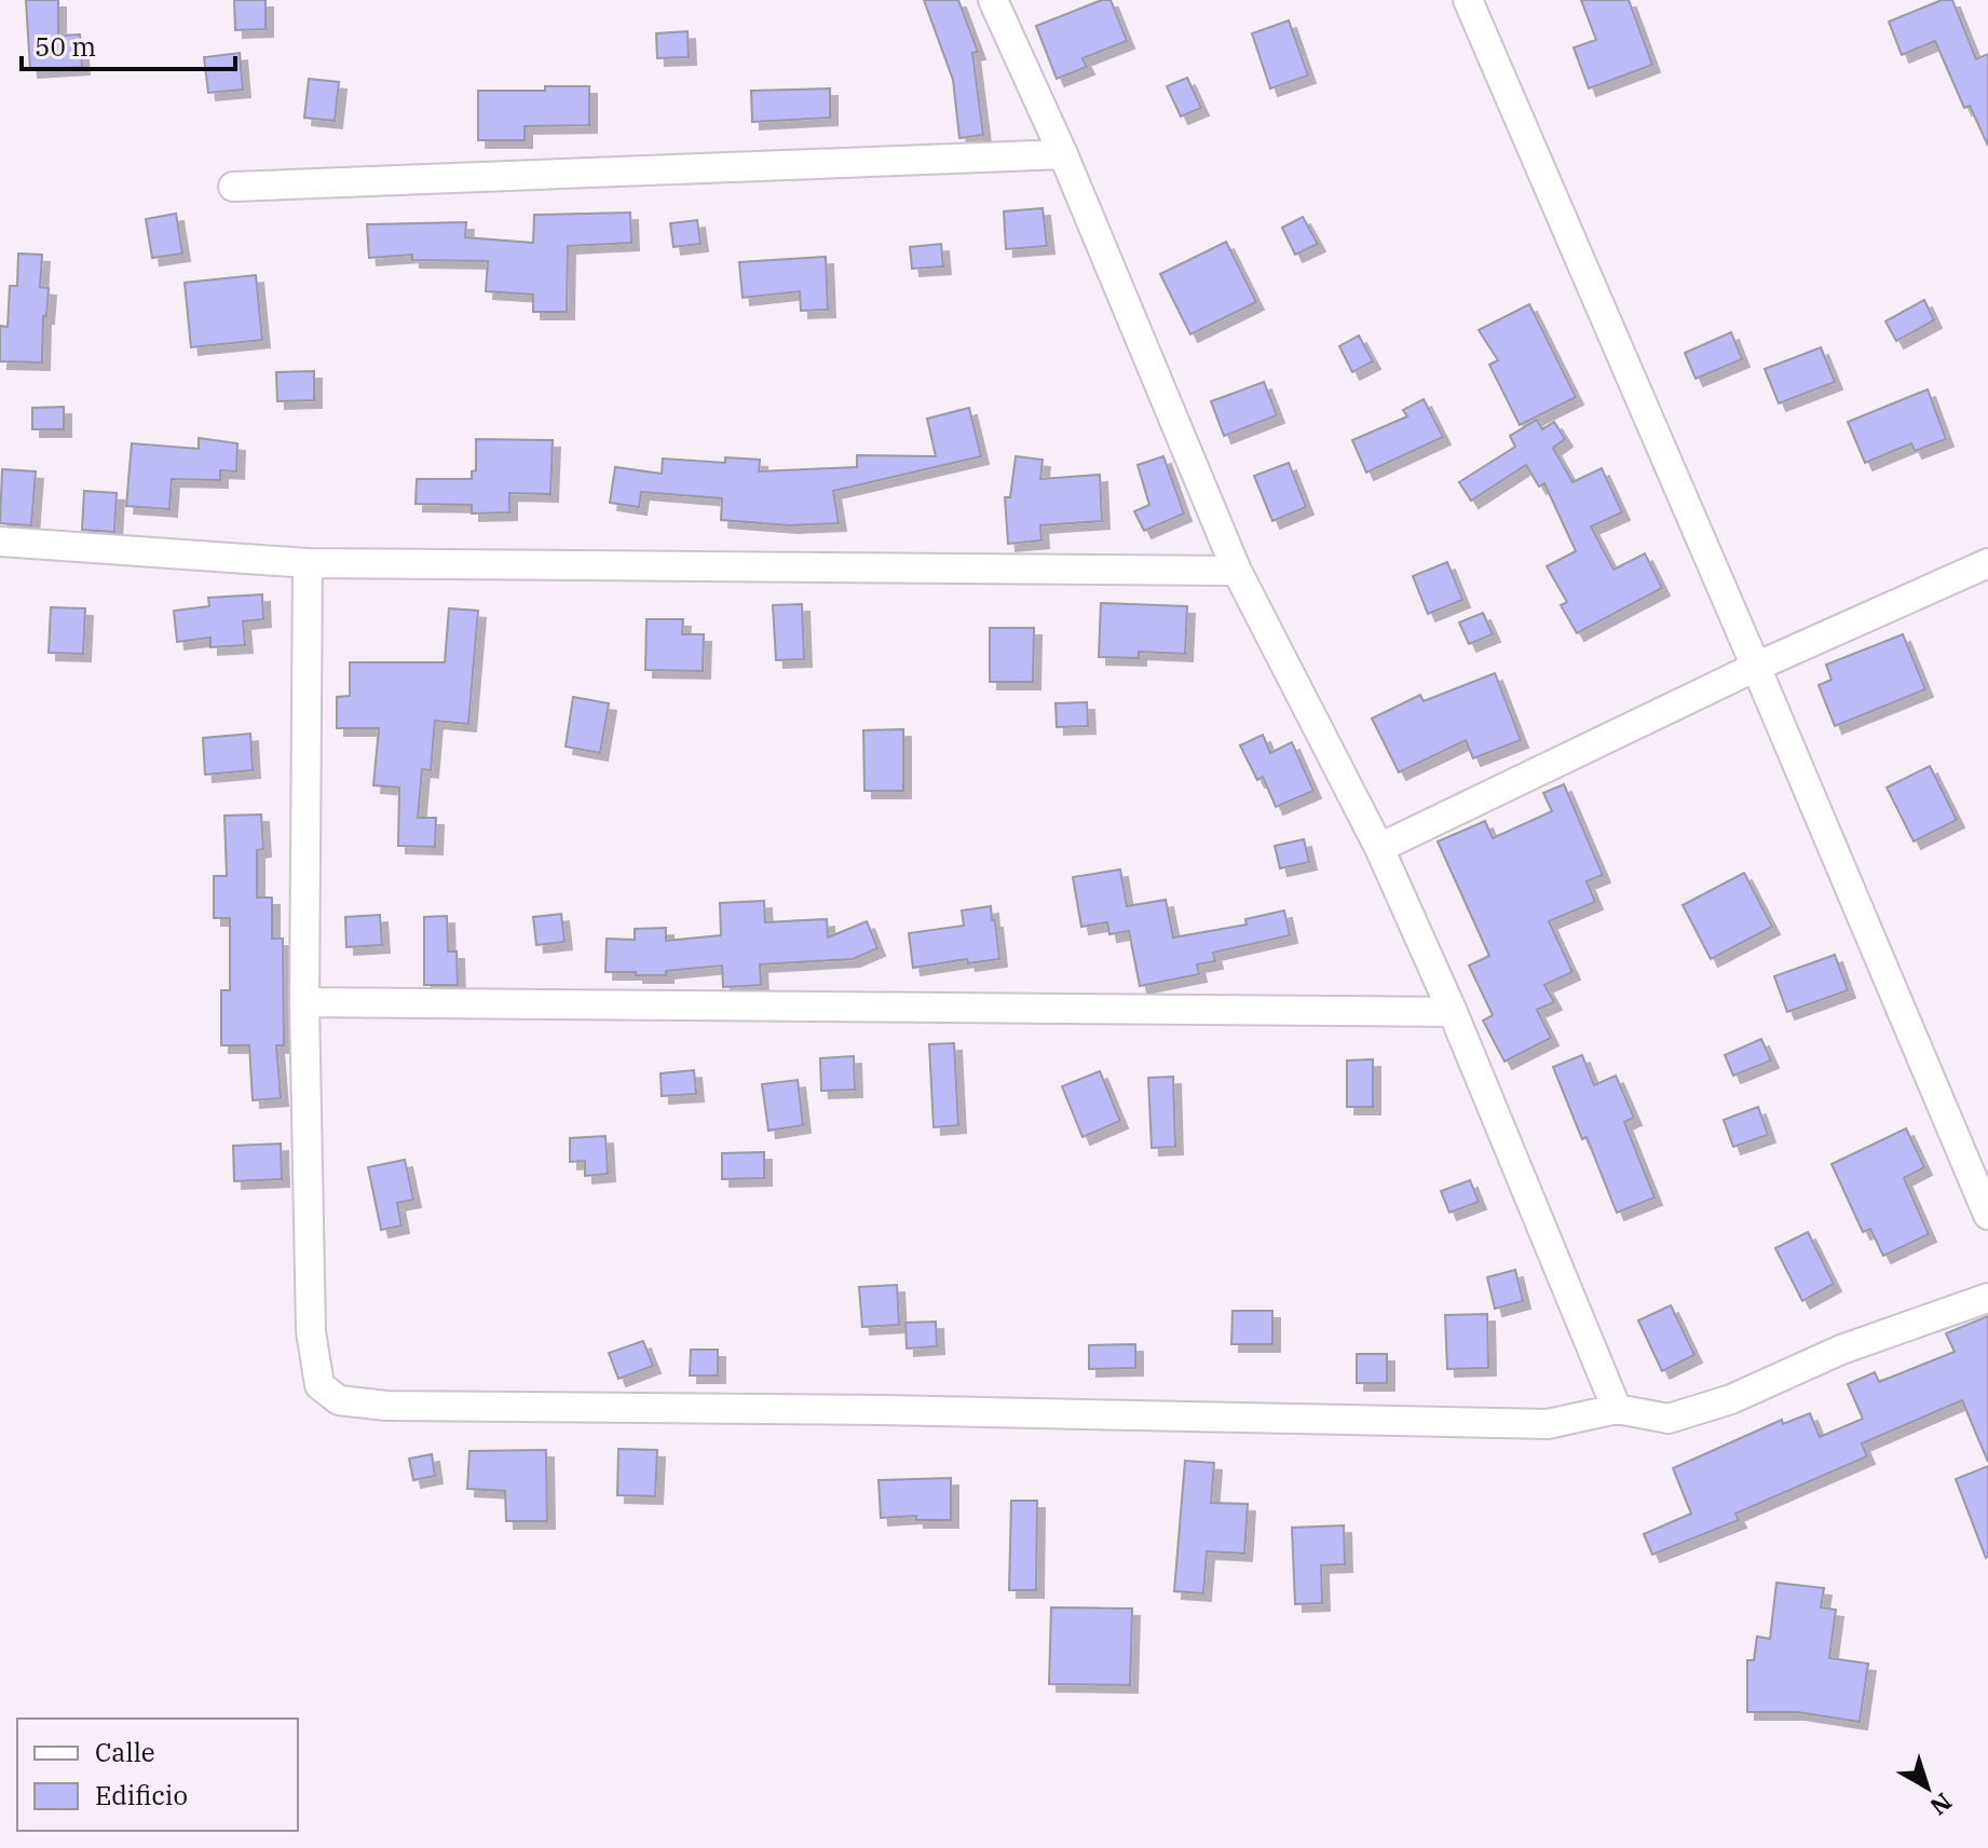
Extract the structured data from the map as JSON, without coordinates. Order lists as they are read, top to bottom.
{
  "legend": ["Calle", "Edificio"],
  "scale_bar": "50 m",
  "north": "bottom right"
}
